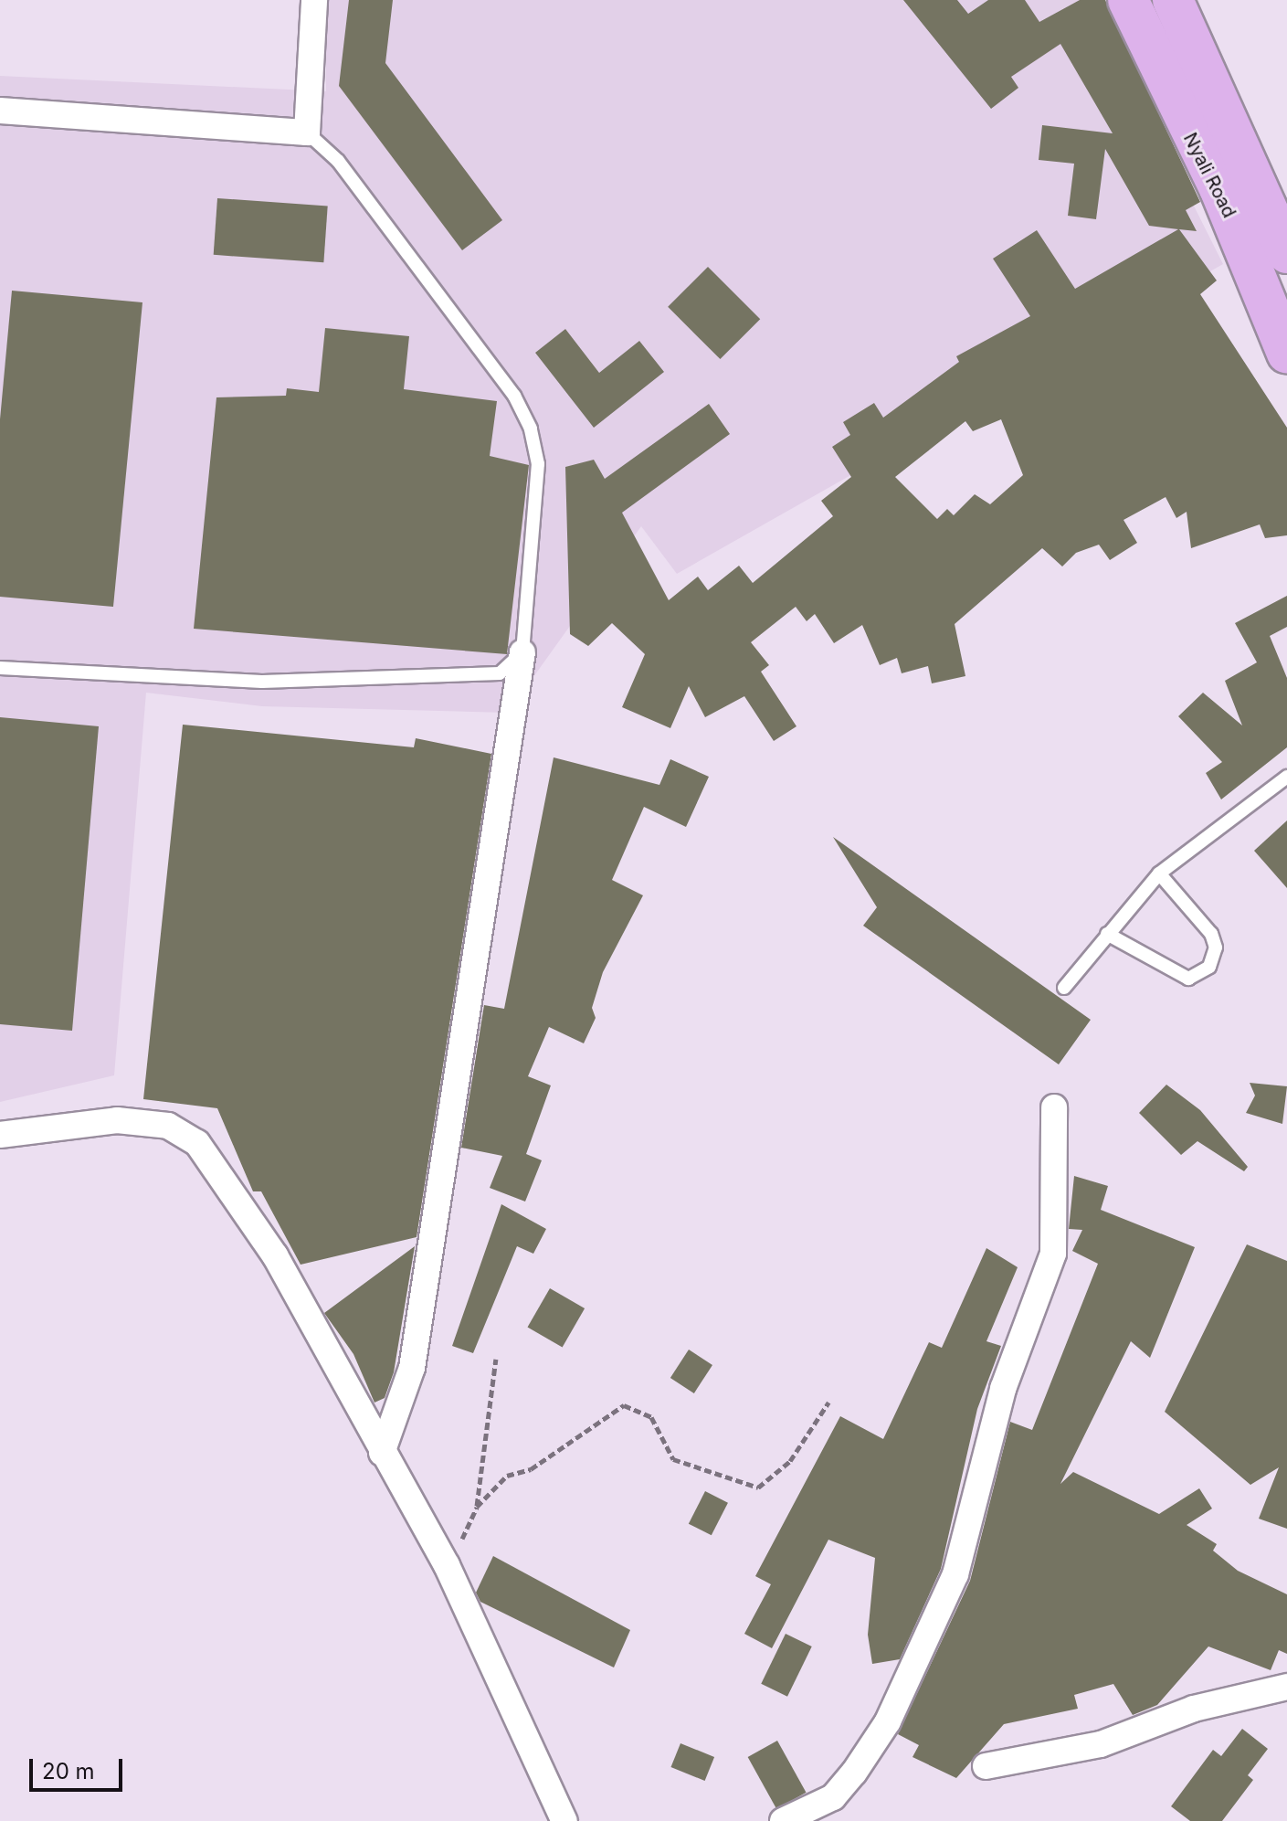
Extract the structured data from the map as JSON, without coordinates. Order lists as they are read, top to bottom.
{
  "streets": {
    "highway": ["Nyali Road"]
  },
  "scale_bar": "20 m"
}
